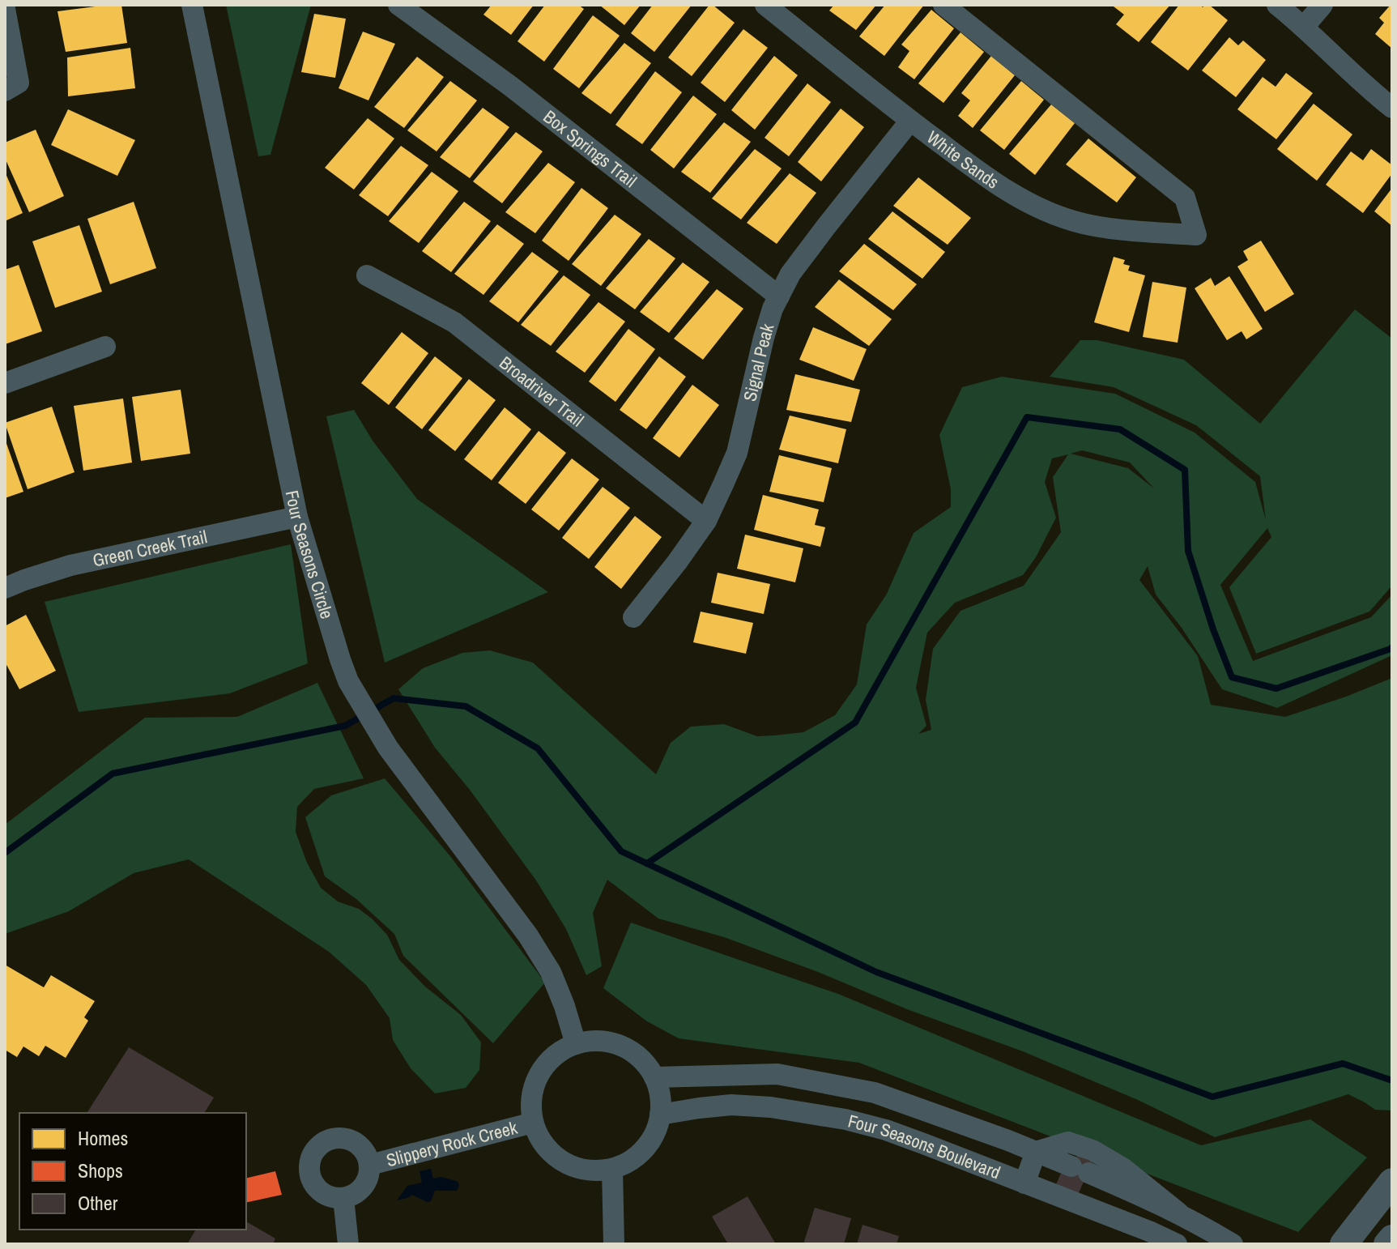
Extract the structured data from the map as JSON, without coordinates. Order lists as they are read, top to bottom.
{
  "streets": {
    "street": [
      "Box Springs Trail",
      "White Sands",
      "Signal Peak",
      "Broadriver Trail",
      "Green Creek Trail",
      "Four Seasons Circle",
      "Slippery Rock Creek",
      "Four Seasons Boulevard"
    ]
  },
  "crossings": [
    ["Box Springs Trail", "Signal Peak"],
    ["White Sands", "Signal Peak"],
    ["Signal Peak", "Broadriver Trail"],
    ["Green Creek Trail", "Four Seasons Circle"],
    ["Four Seasons Circle", "Slippery Rock Creek"],
    ["Four Seasons Circle", "Four Seasons Boulevard"],
    ["Slippery Rock Creek", "Four Seasons Boulevard"]
  ],
  "legend": ["Homes", "Shops", "Other"]
}
